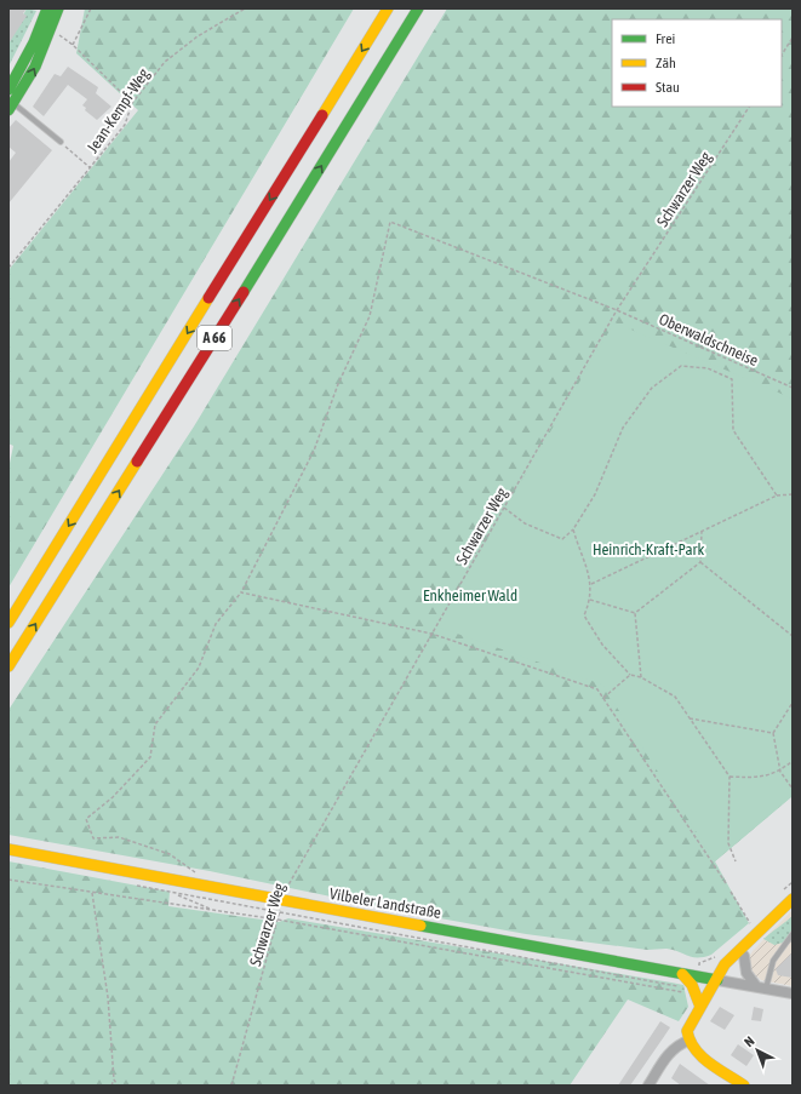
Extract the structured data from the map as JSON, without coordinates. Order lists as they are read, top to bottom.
{
  "streets": {
    "main road": ["A 66", "Vilbeler Landstraße"],
    "path": ["Jean-Kempf-Weg", "Schwarzer Weg", "Oberwaldschneise"]
  },
  "crossings": [
    ["Schwarzer Weg", "Oberwaldschneise"],
    ["Schwarzer Weg", "Vilbeler Landstraße"]
  ],
  "parks": ["Heinrich-Kraft-Park", "Enkheimer Wald"],
  "legend": ["Frei", "Zäh", "Stau"],
  "north": "top left"
}
